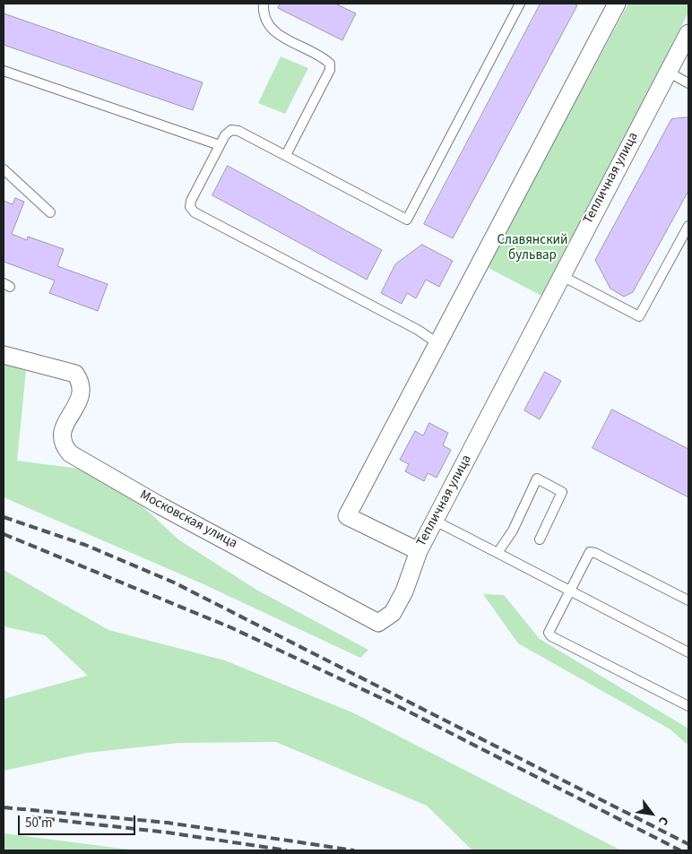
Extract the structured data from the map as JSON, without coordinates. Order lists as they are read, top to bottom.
{
  "streets": {
    "street": ["Тепличная улица", "Московская улица"]
  },
  "crossings": [
    ["Тепличная улица", "Московская улица"]
  ],
  "parks": ["Славянский бульвар"],
  "scale_bar": "50 m",
  "north": "bottom right"
}
